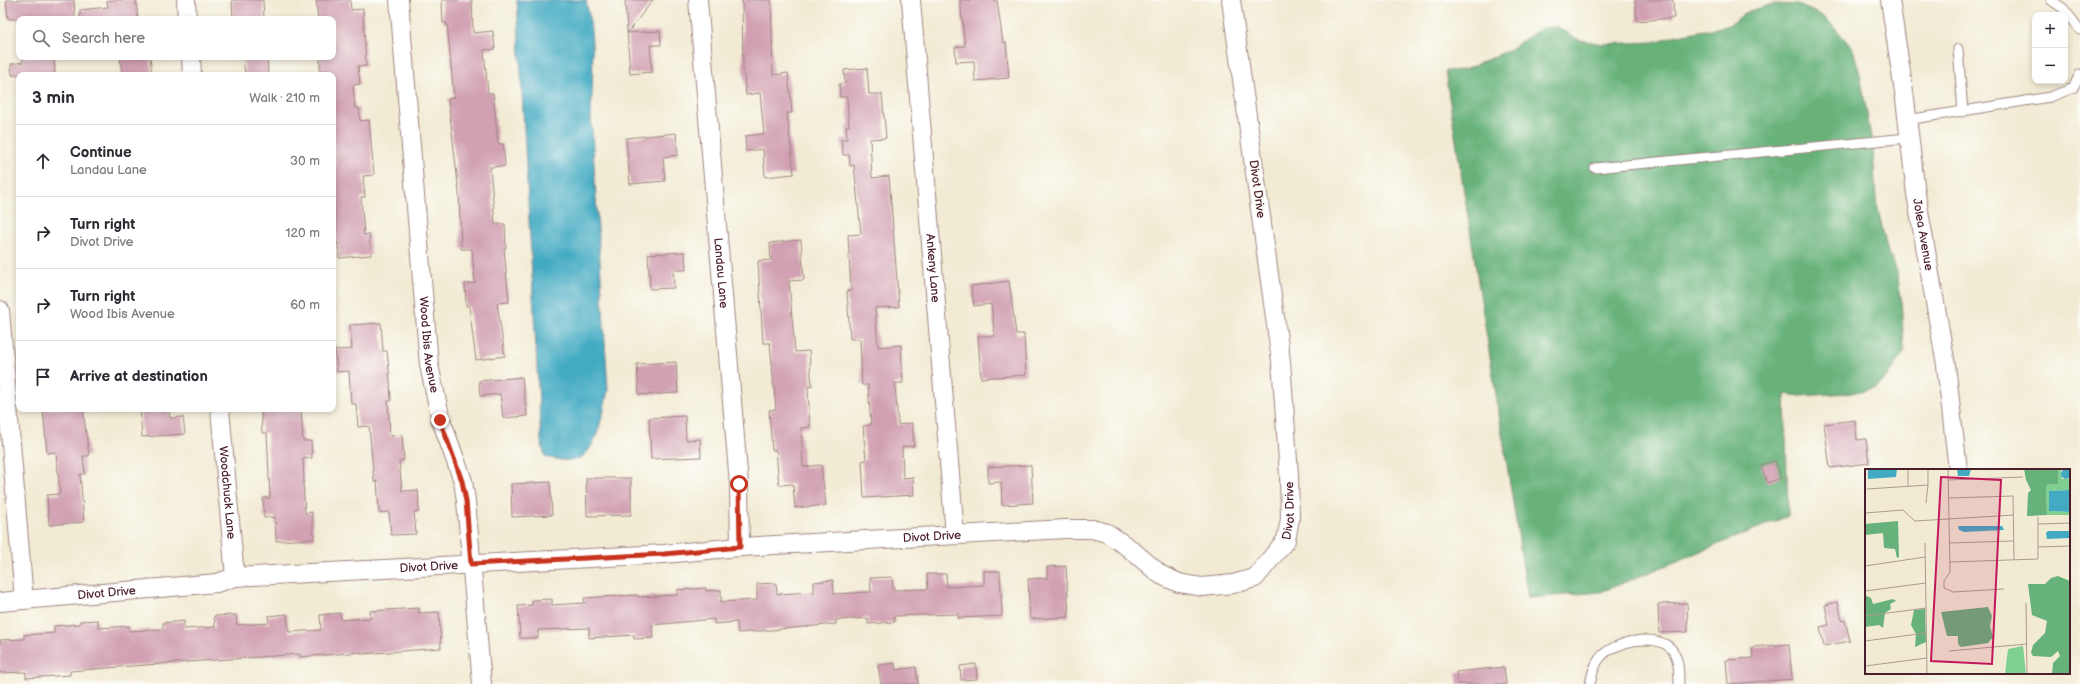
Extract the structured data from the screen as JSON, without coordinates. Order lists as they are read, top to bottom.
{
  "streets": {
    "street": [
      "Divot Drive",
      "Jolea Avenue",
      "Ankeny Lane",
      "Landau Lane",
      "Wood Ibis Avenue",
      "Woodchuck Lane"
    ]
  },
  "crossings": [
    ["Divot Drive", "Ankeny Lane"],
    ["Divot Drive", "Landau Lane"],
    ["Divot Drive", "Wood Ibis Avenue"],
    ["Divot Drive", "Woodchuck Lane"]
  ],
  "page": {
    "map_buttons": ["+", "−"],
    "search": "Search here",
    "heading": ["3 min", "Walk · 210 m"],
    "list": [
      ["Continue", "Landau Lane", "30 m"],
      ["Turn right", "Divot Drive", "120 m"],
      ["Turn right", "Wood Ibis Avenue", "60 m"],
      "Arrive at destination"
    ]
  }
}
